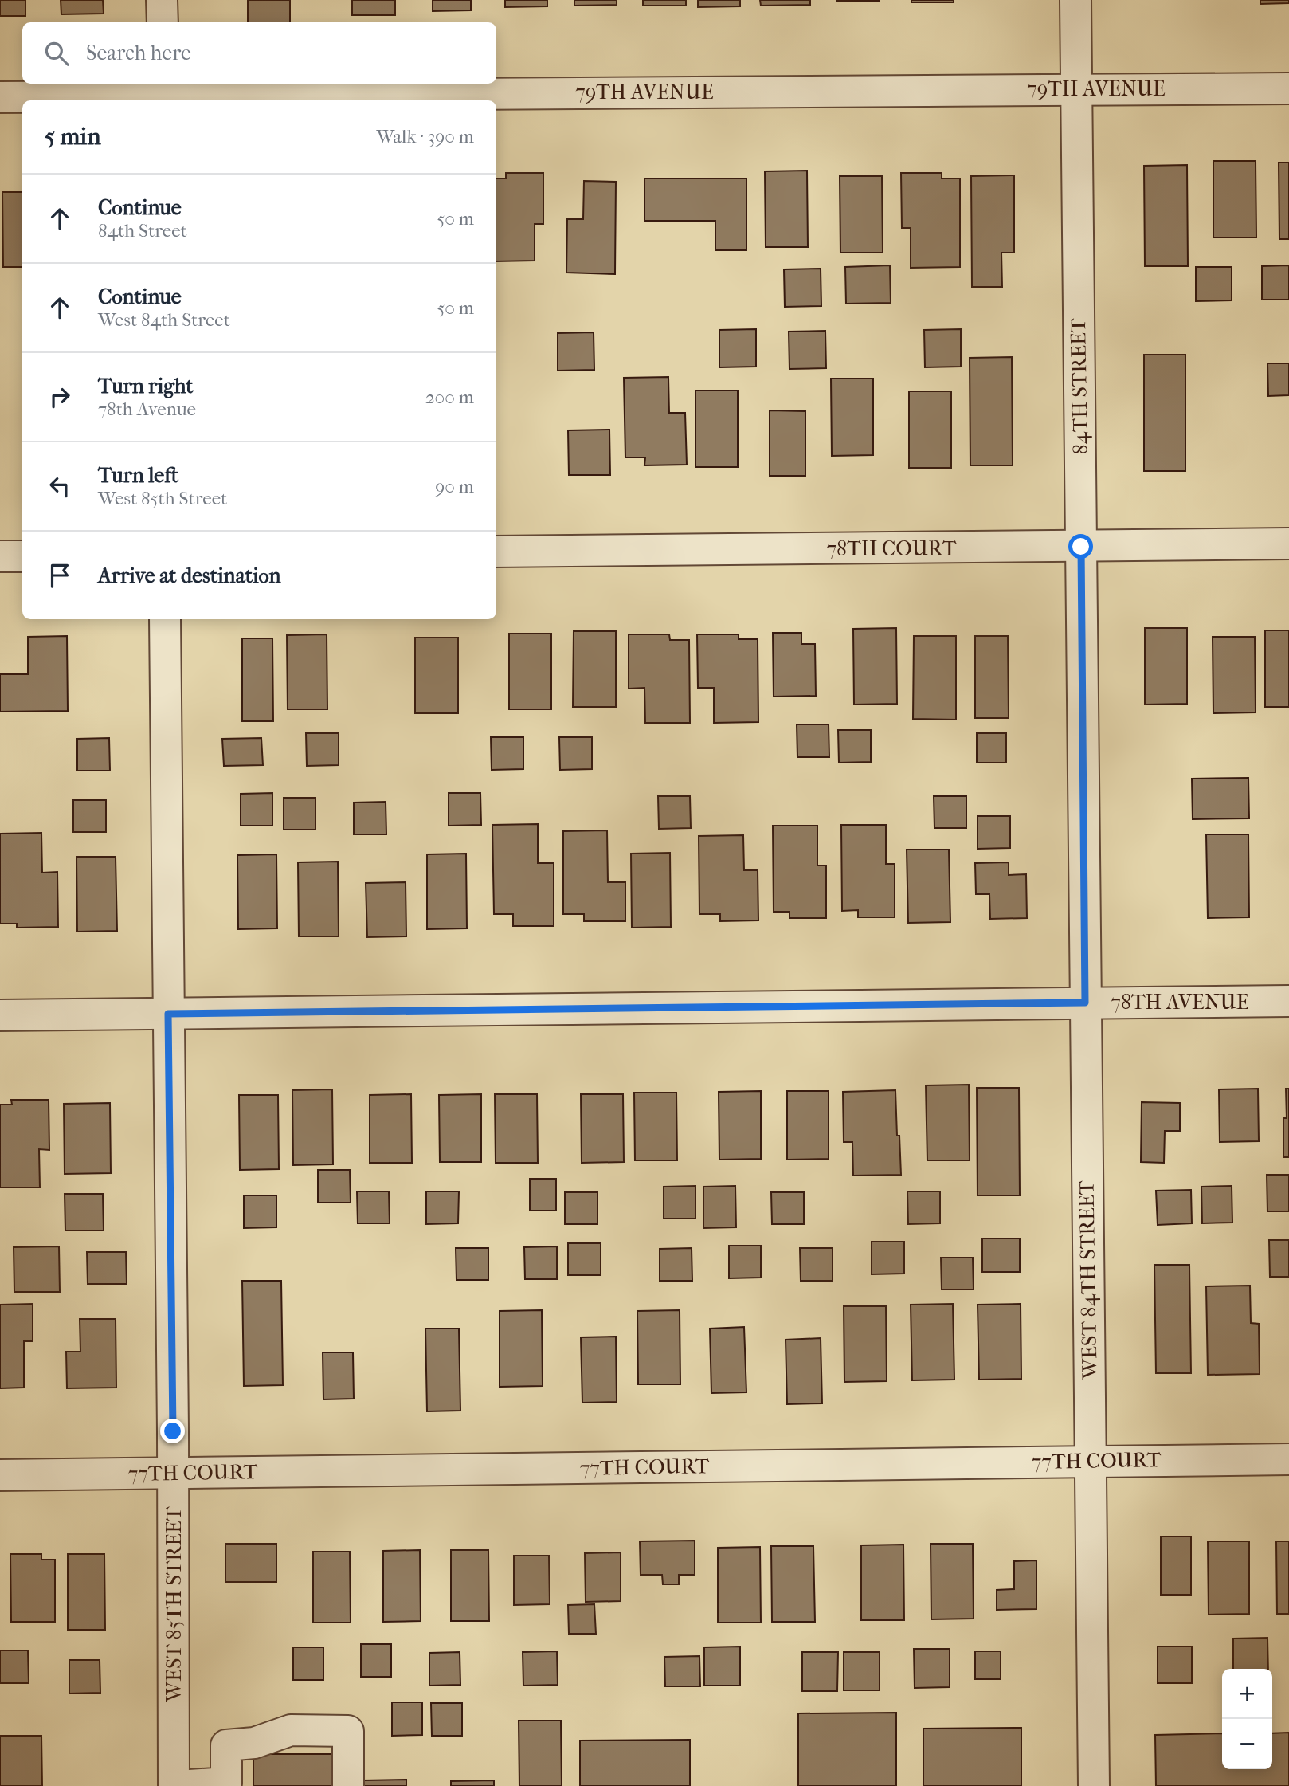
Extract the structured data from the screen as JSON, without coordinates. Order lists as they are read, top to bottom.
{
  "streets": {
    "street": [
      "79TH AVENUE",
      "84TH STREET",
      "78TH COURT",
      "78TH AVENUE",
      "WEST 84TH STREET",
      "77TH COURT",
      "WEST 85TH STREET"
    ]
  },
  "crossings": [
    ["79TH AVENUE", "84TH STREET"],
    ["84TH STREET", "78TH COURT"],
    ["84TH STREET", "WEST 84TH STREET"],
    ["78TH AVENUE", "WEST 84TH STREET"],
    ["78TH AVENUE", "WEST 85TH STREET"],
    ["WEST 84TH STREET", "77TH COURT"],
    ["77TH COURT", "WEST 85TH STREET"]
  ],
  "page": {
    "search": "Search here",
    "heading": ["5 min", "Walk · 390 m"],
    "list": [
      ["Continue", "84th Street", "50 m"],
      ["Continue", "West 84th Street", "50 m"],
      ["Turn right", "78th Avenue", "200 m"],
      ["Turn left", "West 85th Street", "90 m"],
      "Arrive at destination"
    ],
    "map_buttons": ["+", "−"]
  }
}
